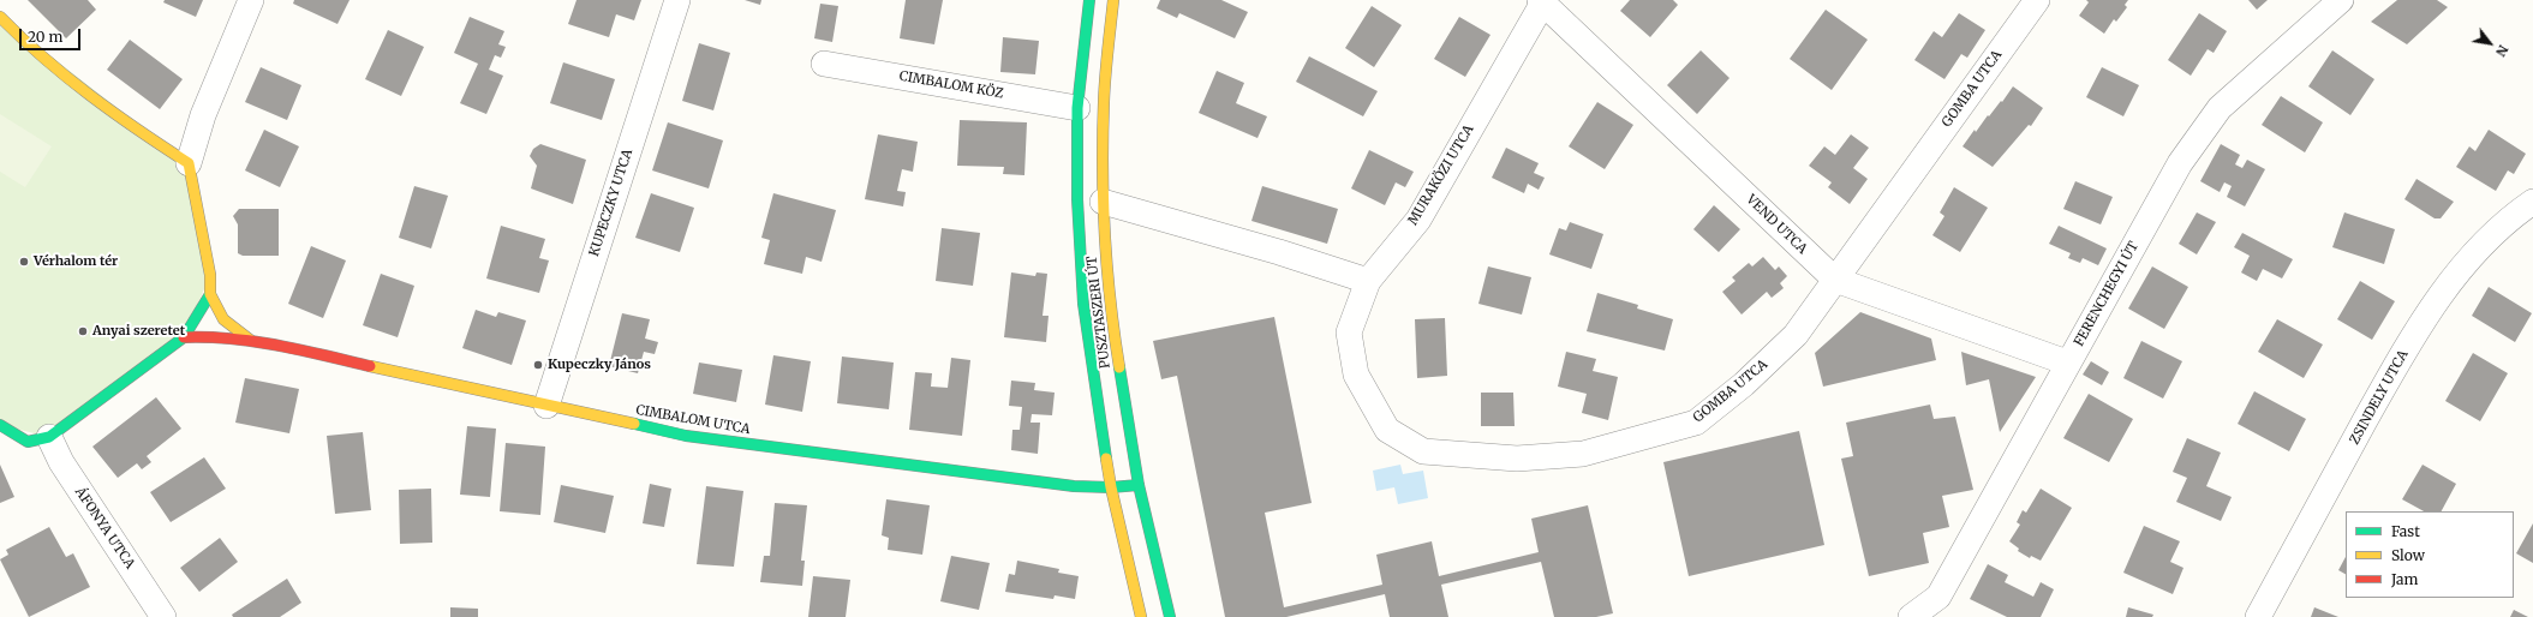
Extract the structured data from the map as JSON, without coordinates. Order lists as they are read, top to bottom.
{
  "streets": {
    "street": [
      "CIMBALOM KÖZ",
      "GOMBA UTCA",
      "MURAKÖZI UTCA",
      "KUPECZKY UTCA",
      "VEND UTCA",
      "FERENCHEGYI ÚT",
      "PUSZTASZERI ÚT",
      "ZSINDELY UTCA",
      "CIMBALOM UTCA",
      "ÁFONYA UTCA"
    ]
  },
  "crossings": [
    ["CIMBALOM KÖZ", "PUSZTASZERI ÚT"],
    ["GOMBA UTCA", "MURAKÖZI UTCA"],
    ["GOMBA UTCA", "VEND UTCA"],
    ["MURAKÖZI UTCA", "VEND UTCA"],
    ["KUPECZKY UTCA", "CIMBALOM UTCA"],
    ["VEND UTCA", "FERENCHEGYI ÚT"],
    ["PUSZTASZERI ÚT", "CIMBALOM UTCA"]
  ],
  "places": ["Vérhalom tér", "Anyai szeretet", "Kupeczky János"],
  "legend": ["Fast", "Slow", "Jam"],
  "scale_bar": "20 m",
  "north": "bottom right"
}
